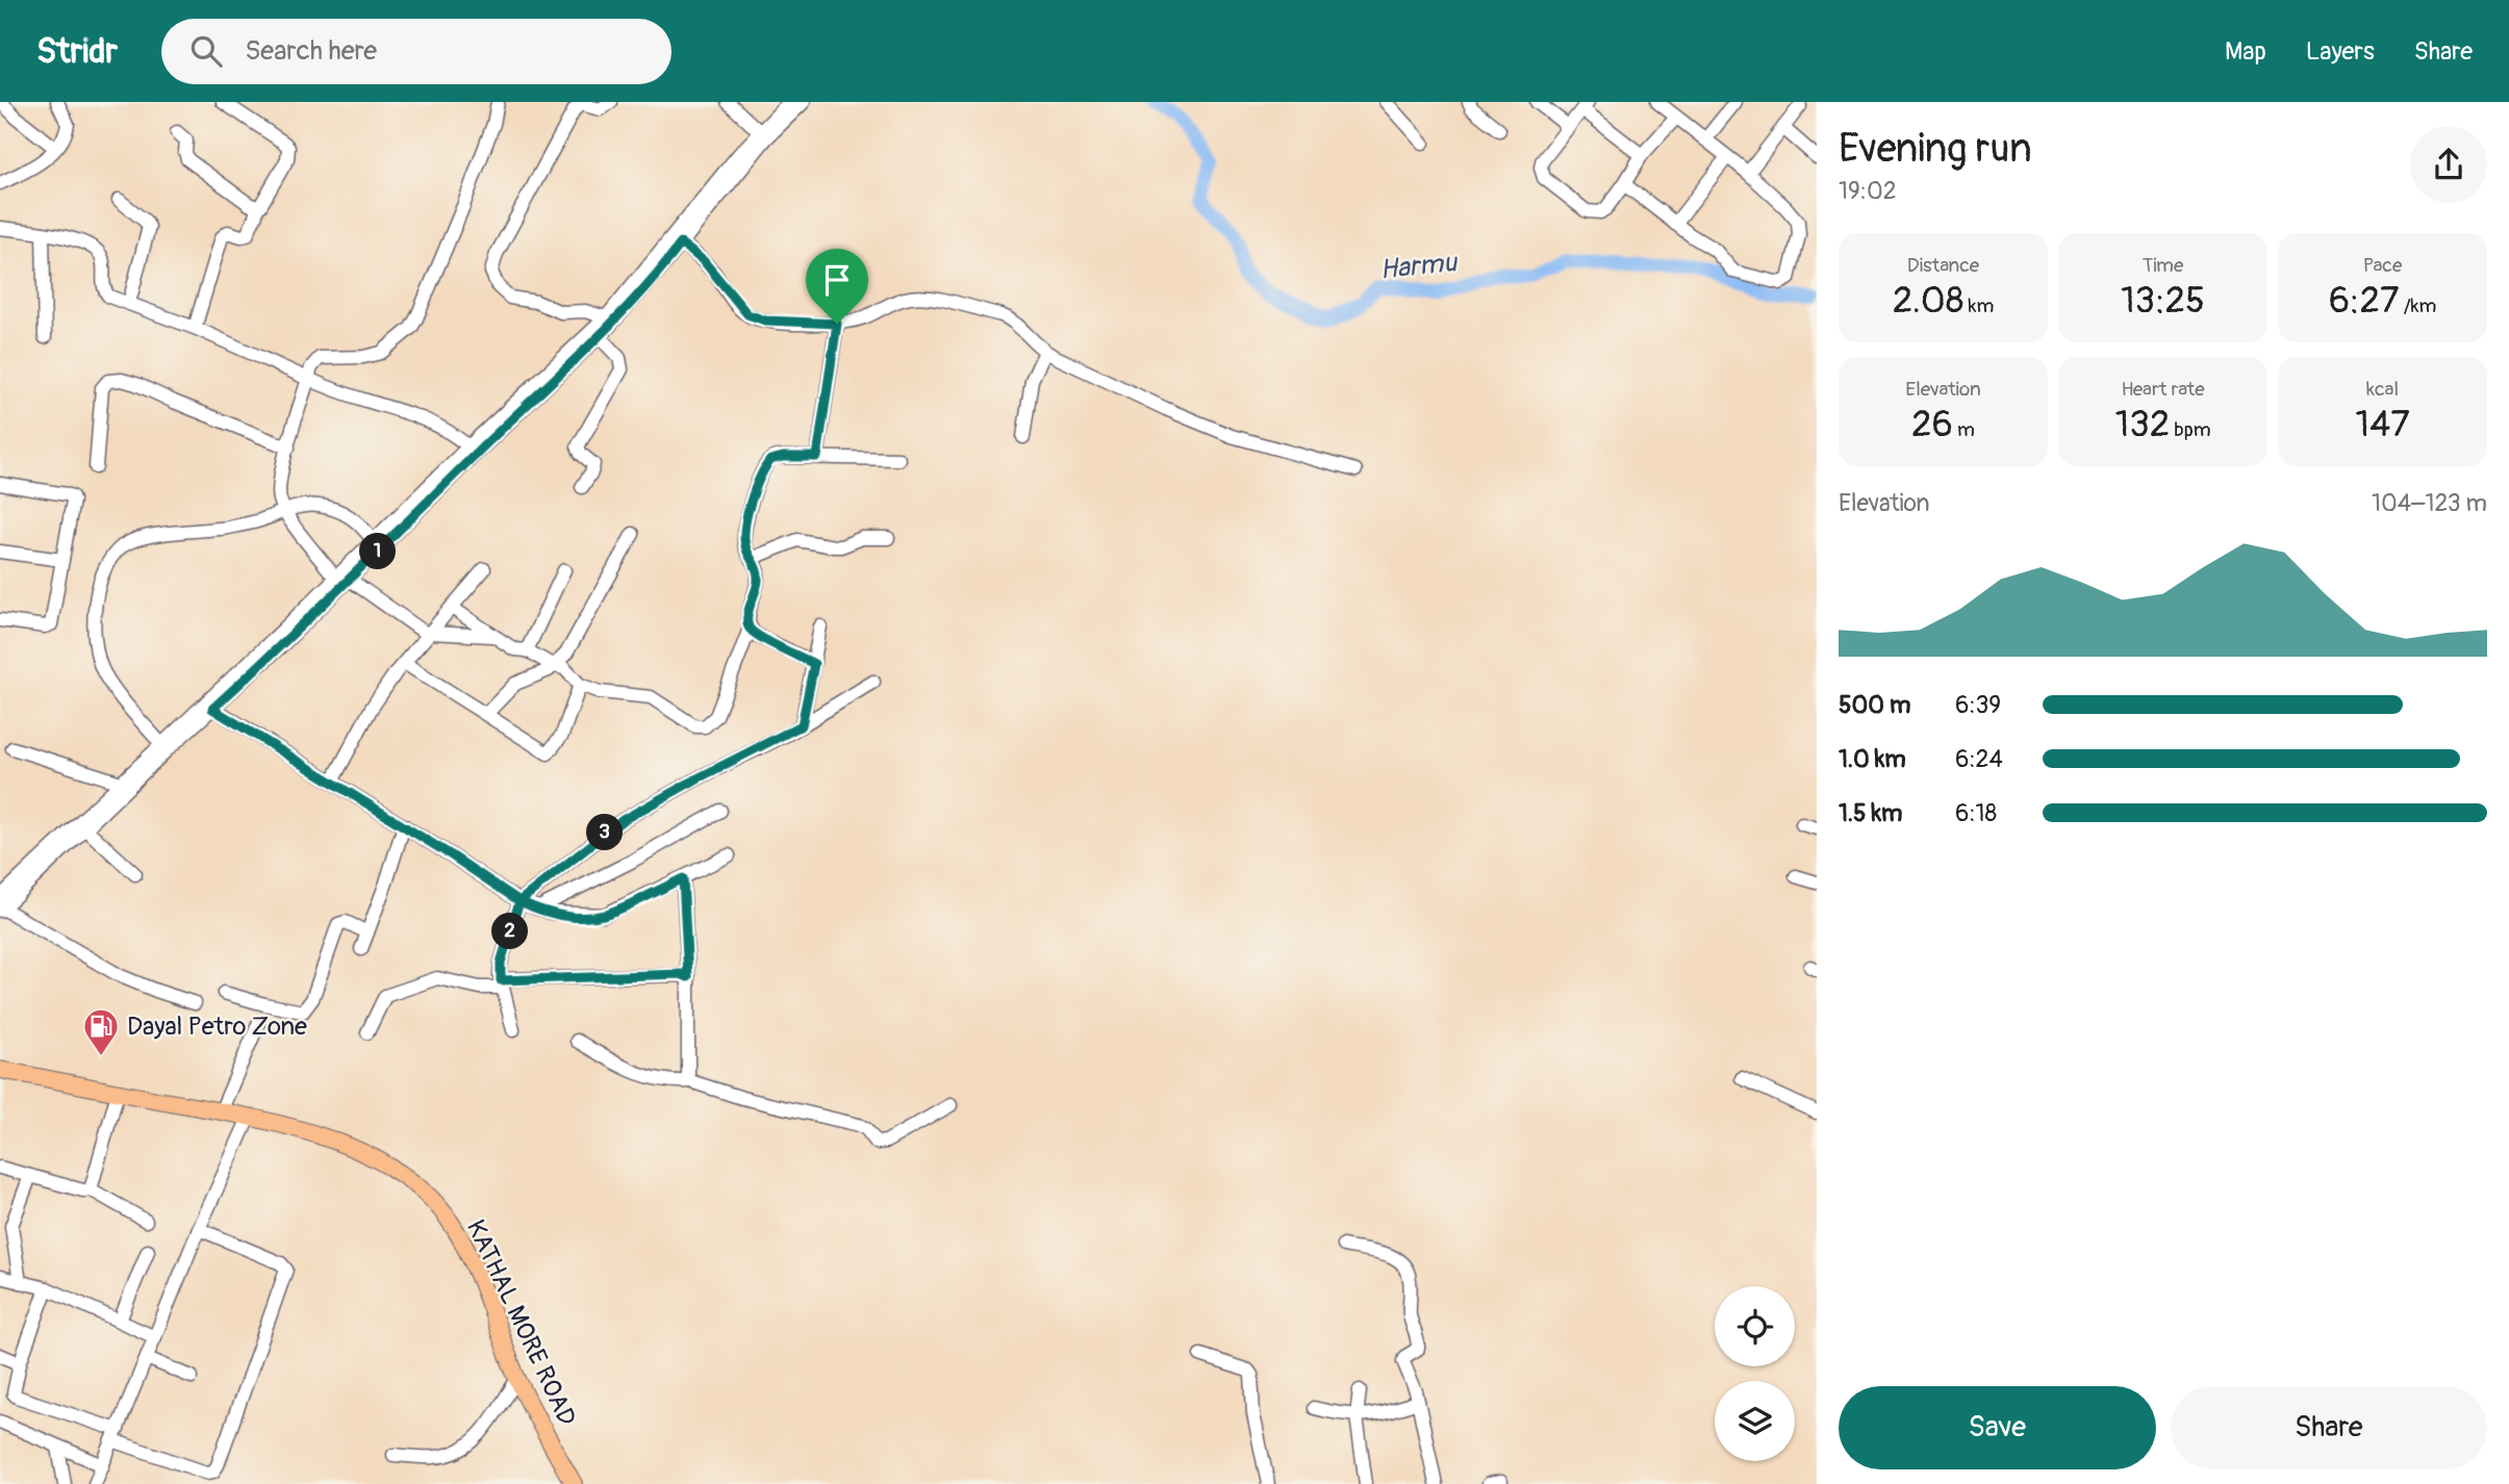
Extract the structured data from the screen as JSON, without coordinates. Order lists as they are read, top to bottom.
{
  "streets": {
    "main road": ["KATHAL MORE ROAD"]
  },
  "water": ["Harmu"],
  "places": {
    "fuel station": ["Dayal Petro Zone"]
  },
  "page": {
    "header": "Stridr",
    "search": "Search here",
    "nav": ["Map", "Layers", "Share"],
    "heading": ["Evening run", "19:02"],
    "stats": [
      ["Distance", "2.08 km"],
      ["Time", "13:25"],
      ["Pace", "6:27 /km"],
      ["Elevation", "26 m"],
      ["Heart rate", "132 bpm"],
      ["kcal", "147"]
    ],
    "chart": ["Elevation", "104–123 m"],
    "pins": ["1", "3", "2"],
    "list": [
      {
        "name": "500 m",
        "note": "6:39"
      },
      {
        "name": "1.0 km",
        "note": "6:24"
      },
      {
        "name": "1.5 km",
        "note": "6:18"
      }
    ],
    "buttons": ["Save", "Share"]
  }
}
